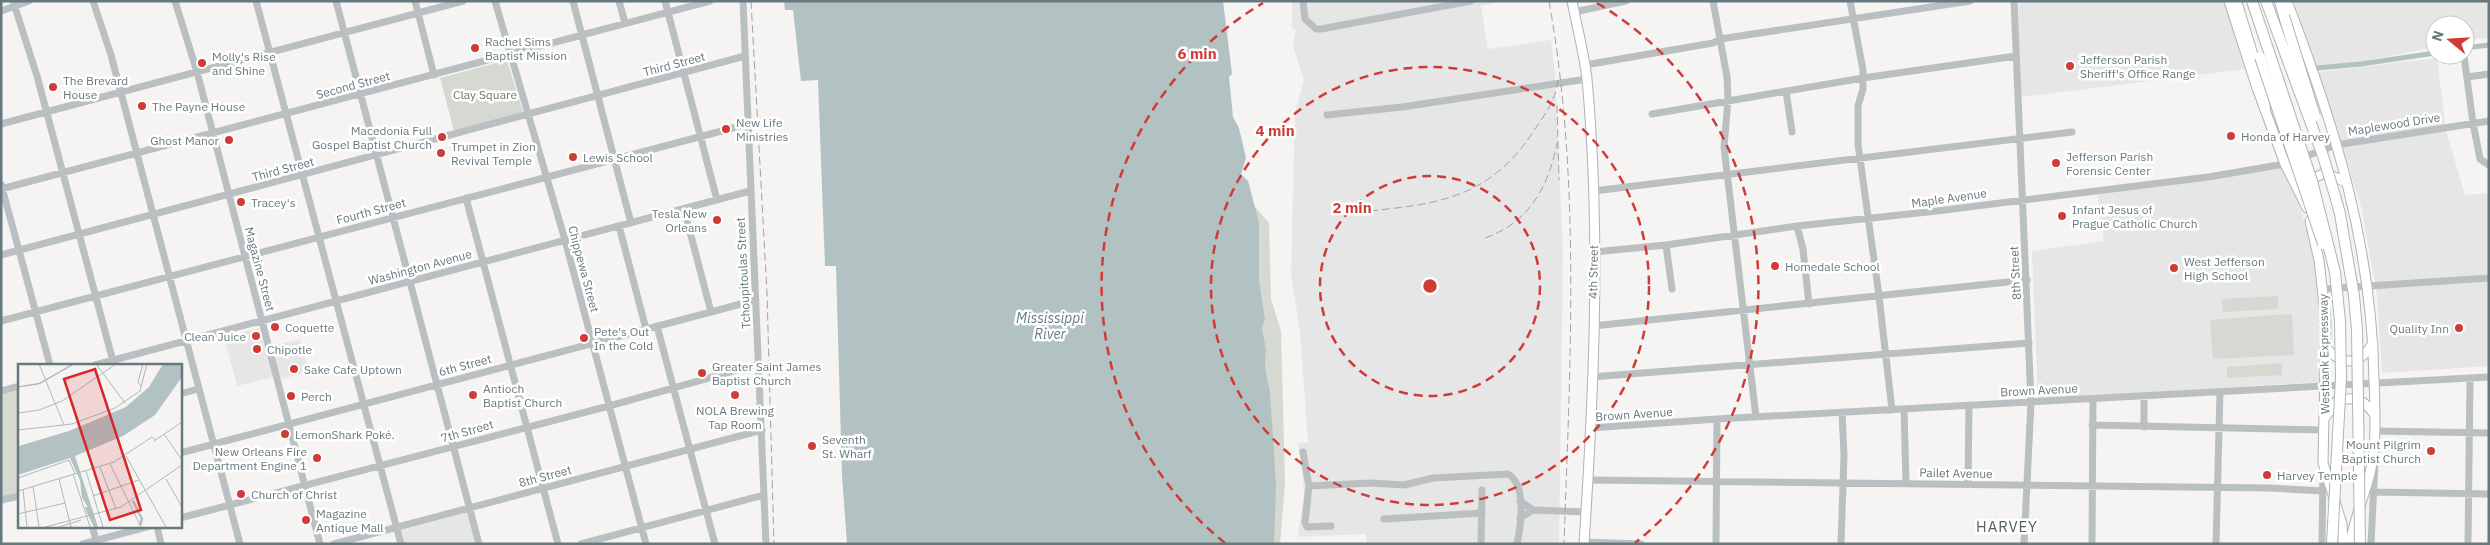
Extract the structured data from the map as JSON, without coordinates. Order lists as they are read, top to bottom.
{
  "streets": {
    "highway": ["Westbank Expressway"],
    "main road": ["4th Street"],
    "street": [
      "Third Street",
      "Second Street",
      "Maplewood Drive",
      "Maple Avenue",
      "Fourth Street",
      "Washington Avenue",
      "Magazine Street",
      "Chippewa Street",
      "Tchoupitoulas Street",
      "8th Street",
      "6th Street",
      "Brown Avenue",
      "7th Street",
      "Pailet Avenue"
    ]
  },
  "crossings": [
    ["Third Street", "Magazine Street"],
    ["Third Street", "Chippewa Street"],
    ["Third Street", "Tchoupitoulas Street"],
    ["Second Street", "Magazine Street"],
    ["Second Street", "Chippewa Street"],
    ["Maplewood Drive", "Maple Avenue"],
    ["Maple Avenue", "4th Street"],
    ["Maple Avenue", "8th Street"],
    ["Maple Avenue", "Westbank Expressway"],
    ["Fourth Street", "Magazine Street"],
    ["Fourth Street", "Chippewa Street"],
    ["Fourth Street", "Tchoupitoulas Street"],
    ["Washington Avenue", "Magazine Street"],
    ["Washington Avenue", "Chippewa Street"],
    ["Washington Avenue", "Tchoupitoulas Street"],
    ["Magazine Street", "6th Street"],
    ["Magazine Street", "7th Street"],
    ["Chippewa Street", "8th Street"],
    ["Chippewa Street", "6th Street"],
    ["Chippewa Street", "7th Street"],
    ["4th Street", "Brown Avenue"],
    ["4th Street", "Pailet Avenue"],
    ["Tchoupitoulas Street", "8th Street"],
    ["Tchoupitoulas Street", "6th Street"],
    ["Tchoupitoulas Street", "7th Street"],
    ["8th Street", "Brown Avenue"],
    ["8th Street", "Pailet Avenue"],
    ["Westbank Expressway", "Brown Avenue"],
    ["Westbank Expressway", "Pailet Avenue"]
  ],
  "districts": ["HARVEY"],
  "water": ["Mississippi River"],
  "parks": ["Clay Square"],
  "places": [
    "Rachel Sims Baptist Mission",
    "Molly's Rise and Shine",
    "Jefferson Parish Sheriff's Office Range",
    "The Brevard House",
    "The Payne House",
    "New Life Ministries",
    "Honda of Harvey",
    "Macedonia Full Gospel Baptist Church",
    "Ghost Manor",
    "Trumpet in Zion Revival Temple",
    "Lewis School",
    "Jefferson Parish Forensic Center",
    "Tracey's",
    "Infant Jesus of Prague Catholic Church",
    "Tesla New Orleans",
    "Homedale School",
    "West Jefferson High School",
    "Coquette",
    "Quality Inn",
    "Clean Juice",
    "Pete's Out In the Cold",
    "Chipotle",
    "Sake Cafe Uptown",
    "Greater Saint James Baptist Church",
    "Antioch Baptist Church",
    "NOLA Brewing Tap Room",
    "Perch",
    "LemonShark Poké.",
    "Seventh St. Wharf",
    "Mount Pilgrim Baptist Church",
    "New Orleans Fire Department Engine 1",
    "Harvey Temple",
    "Church of Christ",
    "Magazine Antique Mall"
  ],
  "north": "left",
  "rings": ["6 min", "4 min", "2 min"]
}
